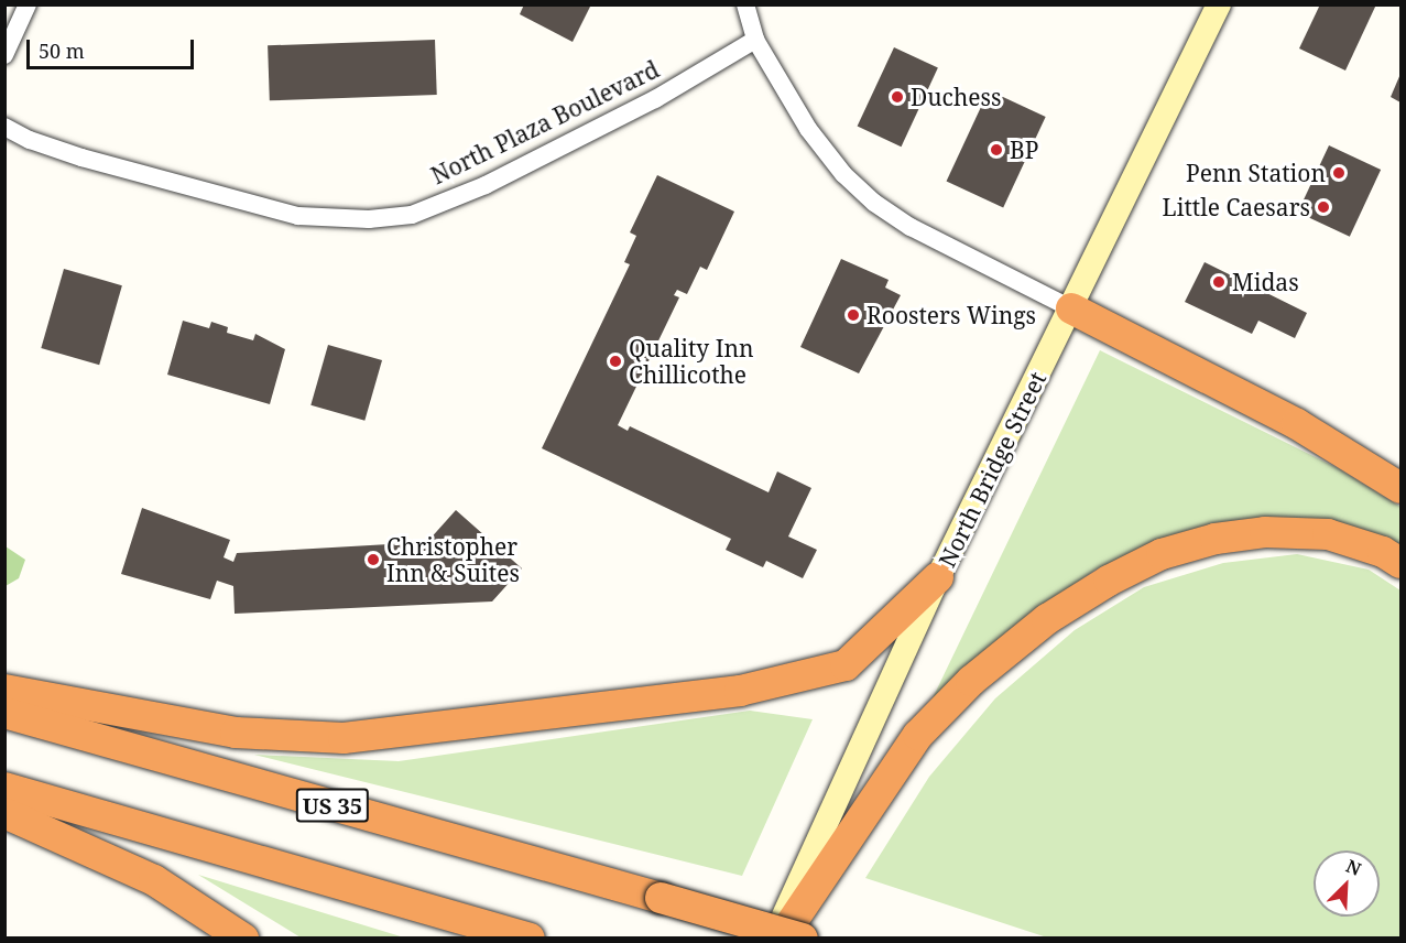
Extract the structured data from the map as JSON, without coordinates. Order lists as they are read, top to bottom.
{
  "streets": {
    "highway": ["US 35"],
    "main road": ["North Bridge Street"],
    "street": ["North Plaza Boulevard"]
  },
  "places": [
    "Duchess",
    "BP",
    "Penn Station",
    "Little Caesars",
    "Midas",
    "Roosters Wings",
    "Quality Inn Chillicothe",
    "Christopher Inn & Suites"
  ],
  "scale_bar": "50 m",
  "north": "top right"
}
